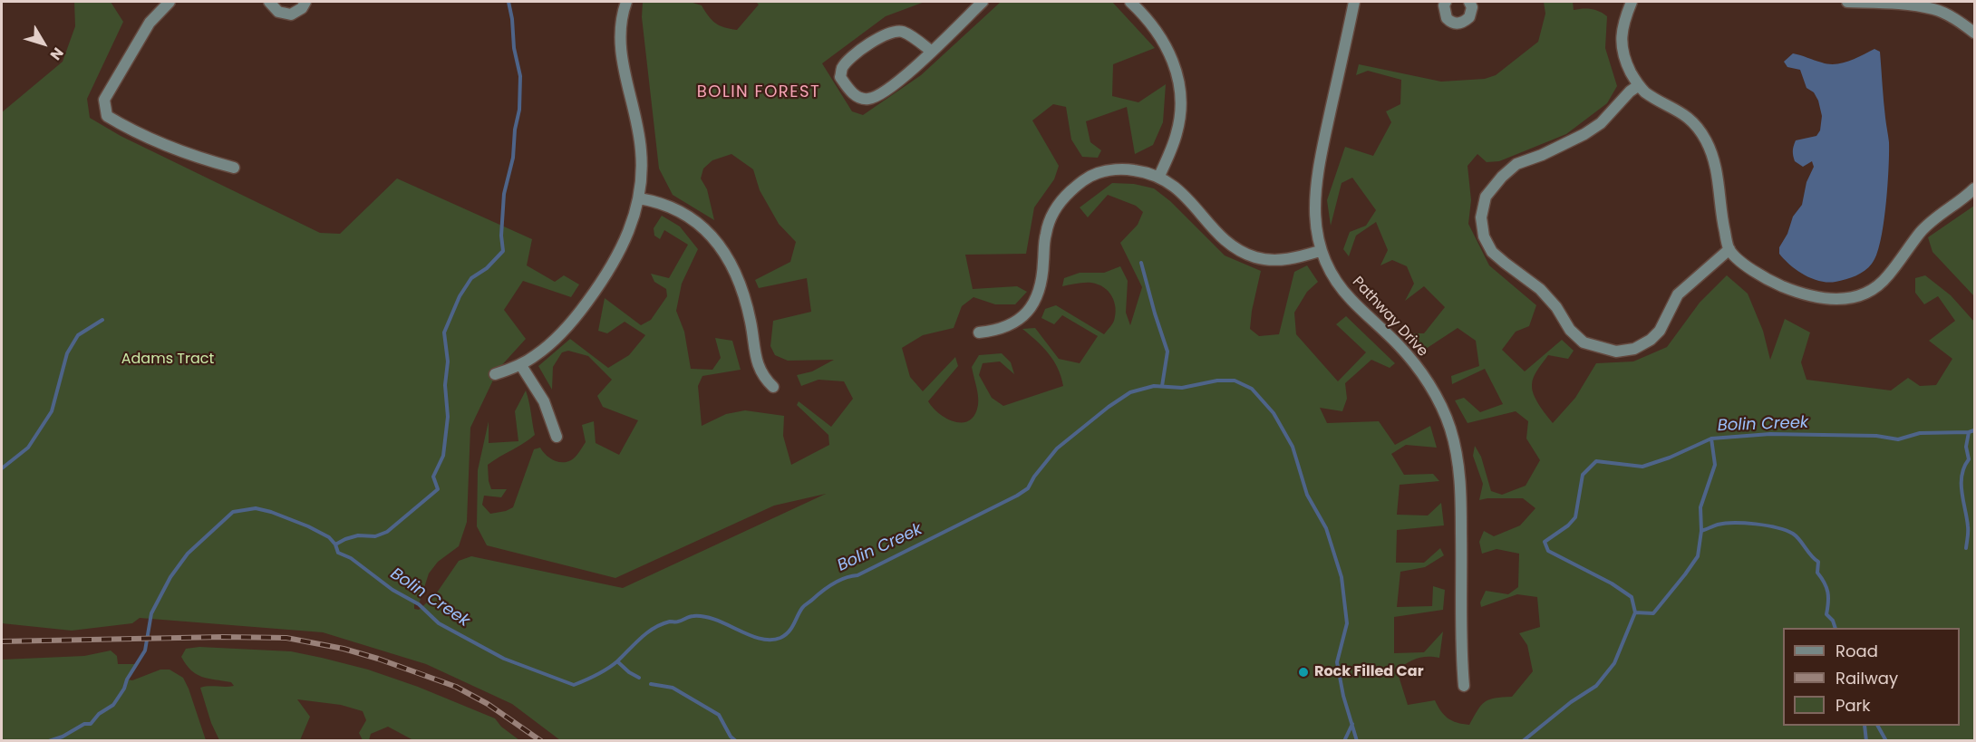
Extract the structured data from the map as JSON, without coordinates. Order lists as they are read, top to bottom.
{
  "streets": {
    "street": ["Pathway Drive"]
  },
  "districts": ["BOLIN FOREST"],
  "water": ["Bolin Creek"],
  "parks": ["Adams Tract"],
  "places": ["Rock Filled Car"],
  "legend": ["Road", "Railway", "Park"],
  "north": "bottom right"
}
